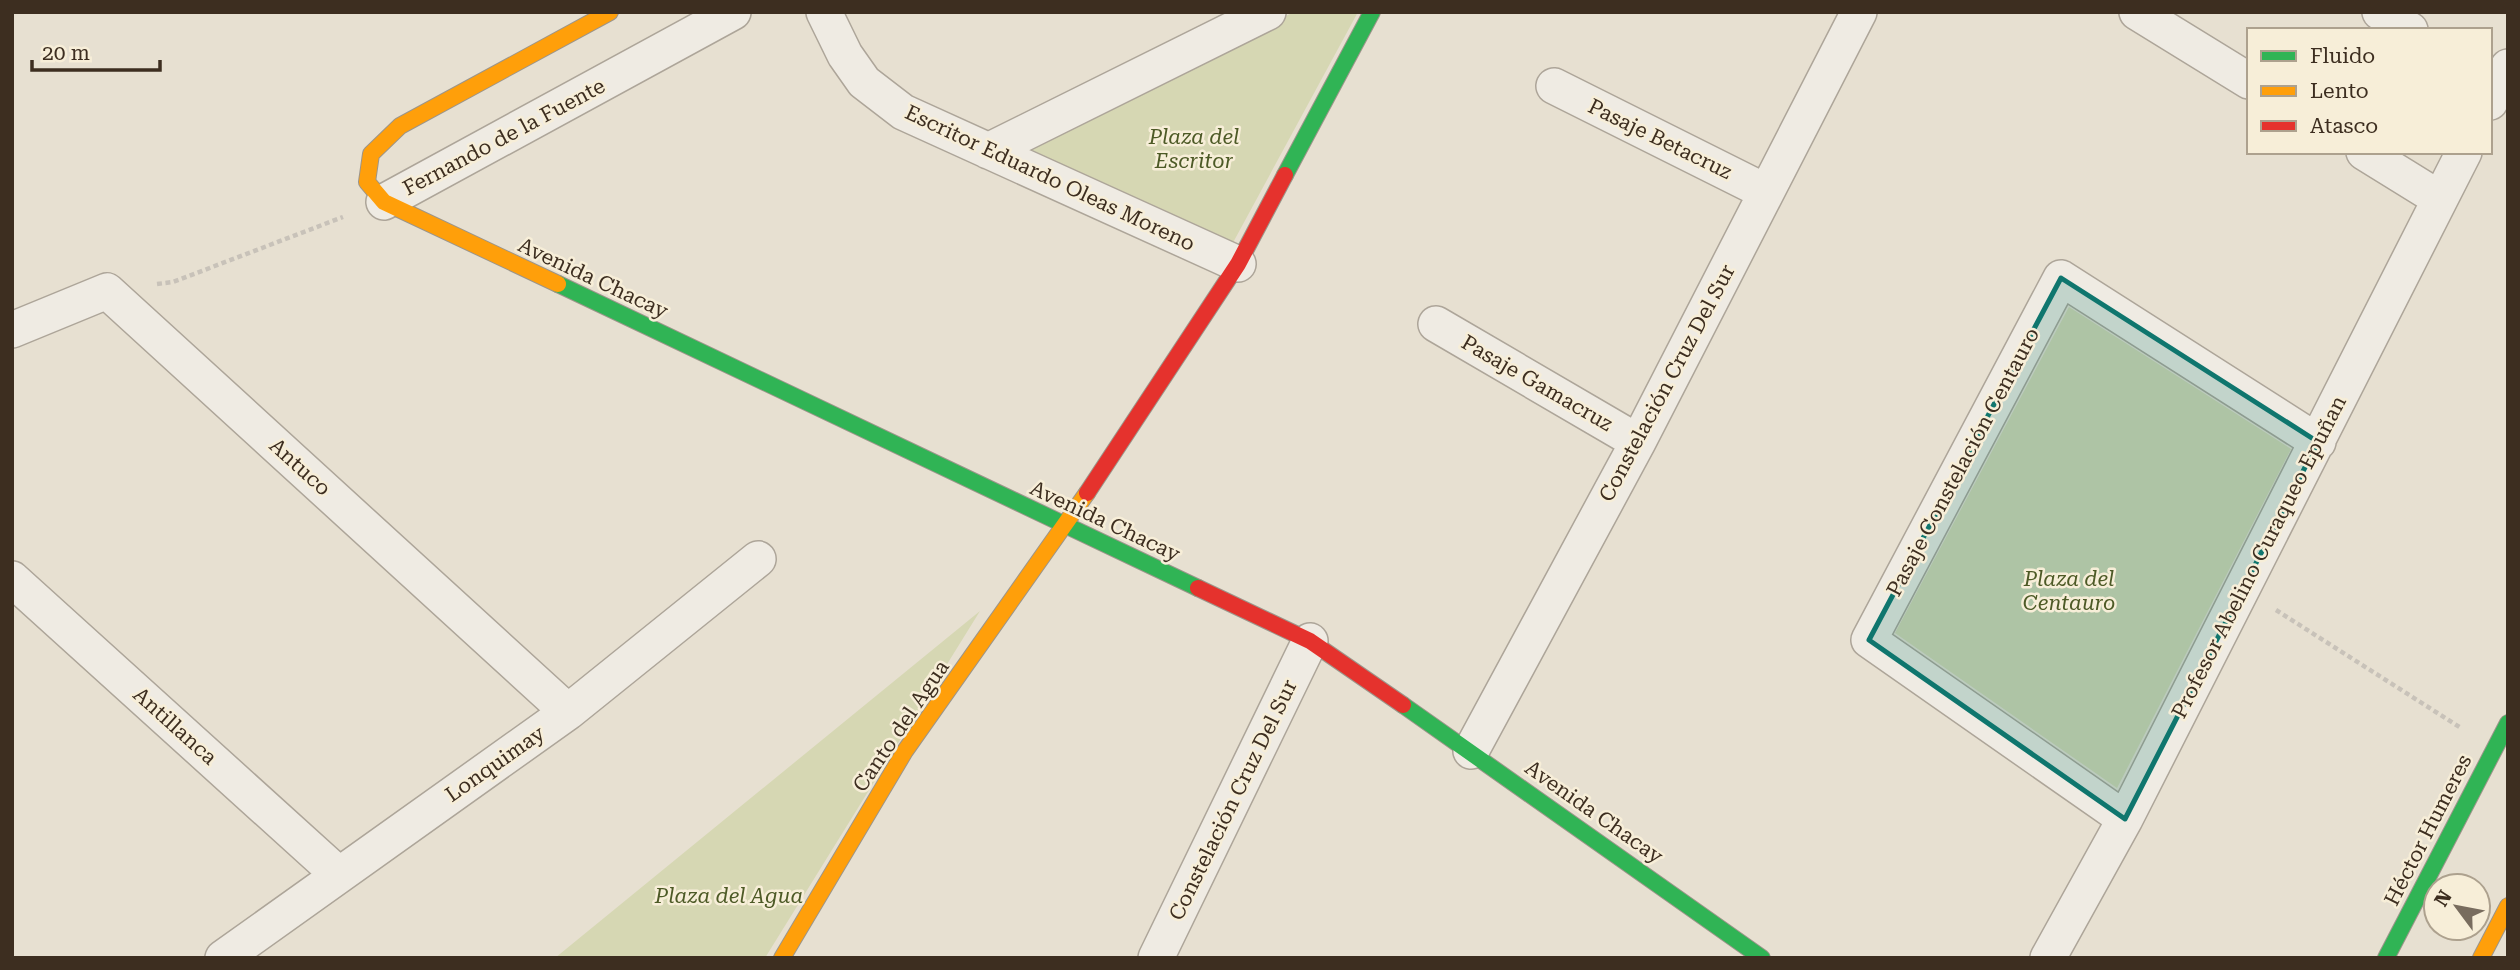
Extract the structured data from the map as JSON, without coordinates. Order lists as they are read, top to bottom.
{
  "streets": {
    "street": [
      "Fernando de la Fuente",
      "Pasaje Betacruz",
      "Escritor Eduardo Oleas Moreno",
      "Avenida Chacay",
      "Pasaje Gamacruz",
      "Constelación Cruz Del Sur",
      "Pasaje Constelación Centauro",
      "Antuco",
      "Profesor Abelino Curaqueo Epuñan",
      "Antillanca",
      "Canto del Agua",
      "Lonquimay",
      "Héctor Humeres"
    ]
  },
  "crossings": [
    ["Fernando de la Fuente", "Avenida Chacay"],
    ["Pasaje Betacruz", "Constelación Cruz Del Sur"],
    ["Escritor Eduardo Oleas Moreno", "Canto del Agua"],
    ["Avenida Chacay", "Constelación Cruz Del Sur"],
    ["Avenida Chacay", "Canto del Agua"],
    ["Pasaje Gamacruz", "Constelación Cruz Del Sur"],
    ["Pasaje Constelación Centauro", "Profesor Abelino Curaqueo Epuñan"],
    ["Antuco", "Lonquimay"],
    ["Antillanca", "Lonquimay"]
  ],
  "parks": ["Plaza del Escritor", "Plaza del Centauro", "Plaza del Agua"],
  "legend": ["Fluido", "Lento", "Atasco"],
  "scale_bar": "20 m",
  "north": "top left"
}
